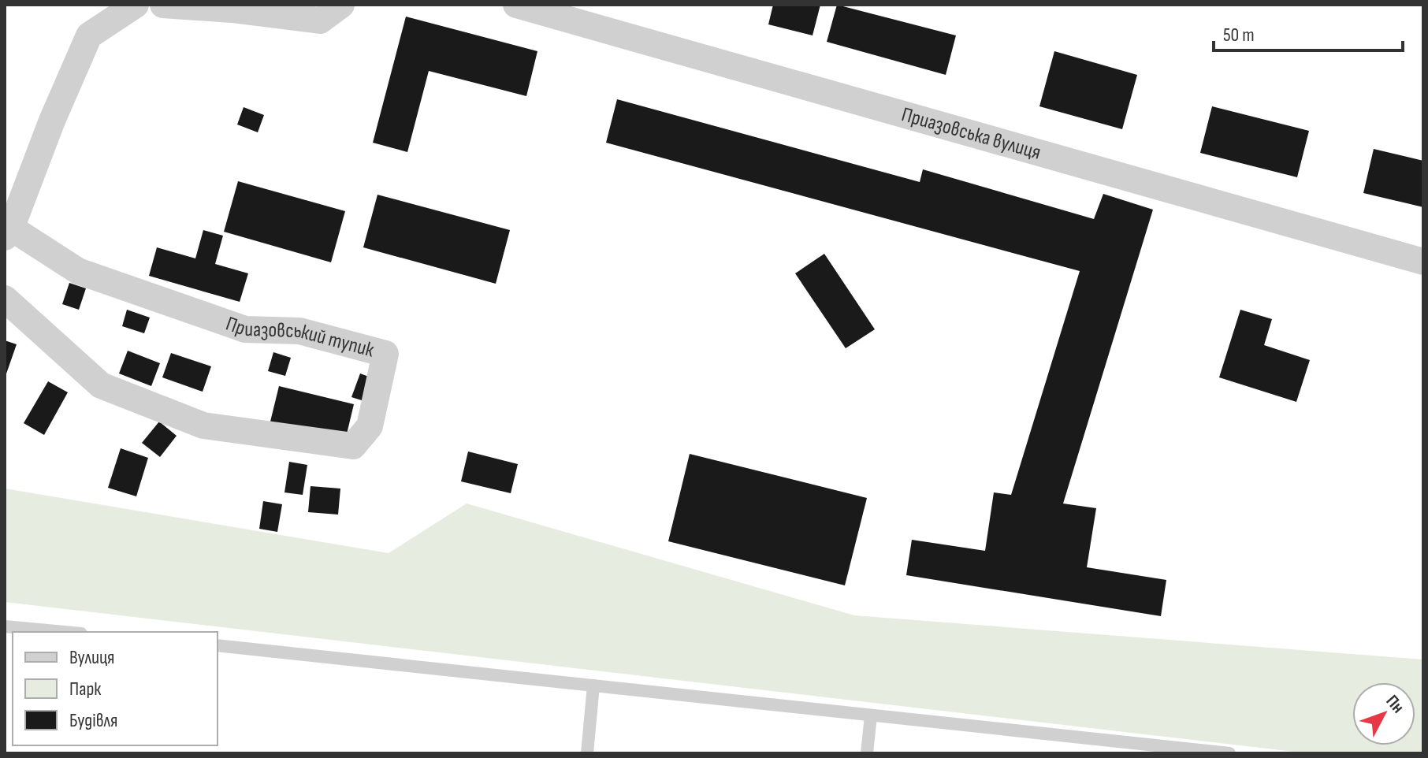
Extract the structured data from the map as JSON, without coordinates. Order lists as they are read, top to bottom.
{
  "streets": {
    "street": ["Приазовська вулиця", "Приазовський тупик"]
  },
  "legend": ["Вулиця", "Парк", "Будівля"],
  "scale_bar": "50 m",
  "north": "top right"
}
